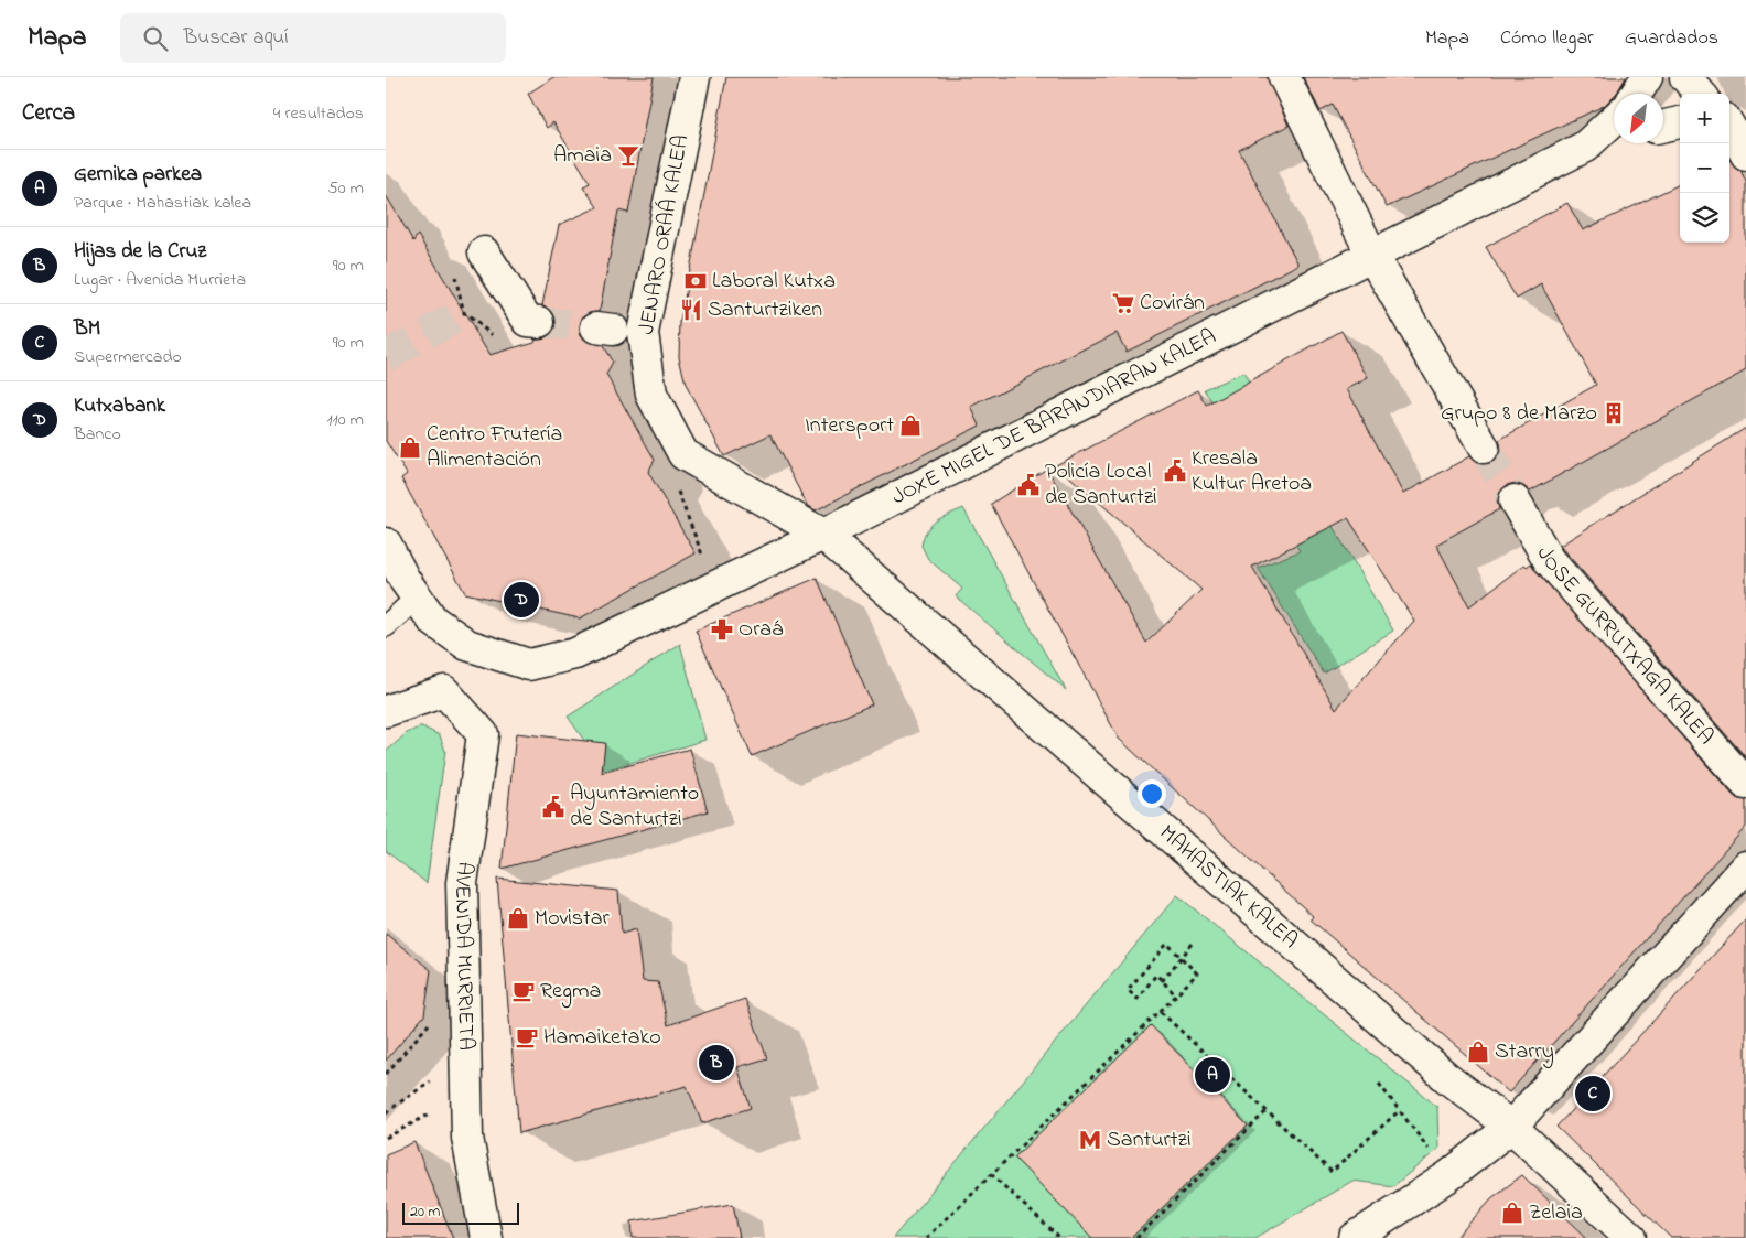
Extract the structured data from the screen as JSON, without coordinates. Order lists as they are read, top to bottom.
{
  "streets": {
    "street": [
      "JENARO ORAÁ KALEA",
      "JOXE MIGEL DE BARANDIARAN KALEA",
      "JOSE GURRUTXAGA KALEA",
      "MAHASTIAK KALEA",
      "AVENIDA MURRIETA"
    ]
  },
  "crossings": [
    ["JENARO ORAÁ KALEA", "JOXE MIGEL DE BARANDIARAN KALEA"],
    ["JENARO ORAÁ KALEA", "MAHASTIAK KALEA"],
    ["JOXE MIGEL DE BARANDIARAN KALEA", "MAHASTIAK KALEA"]
  ],
  "places": {
    "bar": ["Amaia"],
    "bank": ["Laboral Kutxa"],
    "supermarket": ["Covirán"],
    "restaurant": ["Santurtziken"],
    "building": ["Grupo 8 de Marzo"],
    "shop": [
      "Intersport",
      "Centro Frutería Alimentación",
      "Movistar",
      "Starry",
      "Zelaia"
    ],
    "public building": ["Kresala Kultur Aretoa", "Policía Local de Santurtzi", "Ayuntamiento de Santurtzi"],
    "pharmacy": ["Oraá"],
    "cafe": ["Regma", "Hamaiketako"],
    "metro station": ["Santurtzi"]
  },
  "scale_bar": "20 m",
  "north": "bottom left",
  "page": {
    "header": "Mapa",
    "search": "Buscar aquí",
    "nav": ["Mapa", "Cómo llegar", "Guardados"],
    "heading": ["Cerca", "4 resultados"],
    "map_buttons": ["+", "−"],
    "list": [
      {
        "mark": "A",
        "name": "Gernika parkea",
        "note": "Parque · Mahastiak kalea",
        "value": "50 m"
      },
      {
        "mark": "B",
        "name": "Hijas de la Cruz",
        "note": "Lugar · Avenida Murrieta",
        "value": "90 m"
      },
      {
        "mark": "C",
        "name": "BM",
        "note": "Supermercado",
        "value": "90 m"
      },
      {
        "mark": "D",
        "name": "Kutxabank",
        "note": "Banco",
        "value": "110 m"
      }
    ],
    "pins": [
      "D",
      "B",
      "A",
      "C"
    ],
    "scale": "20 m"
  }
}
